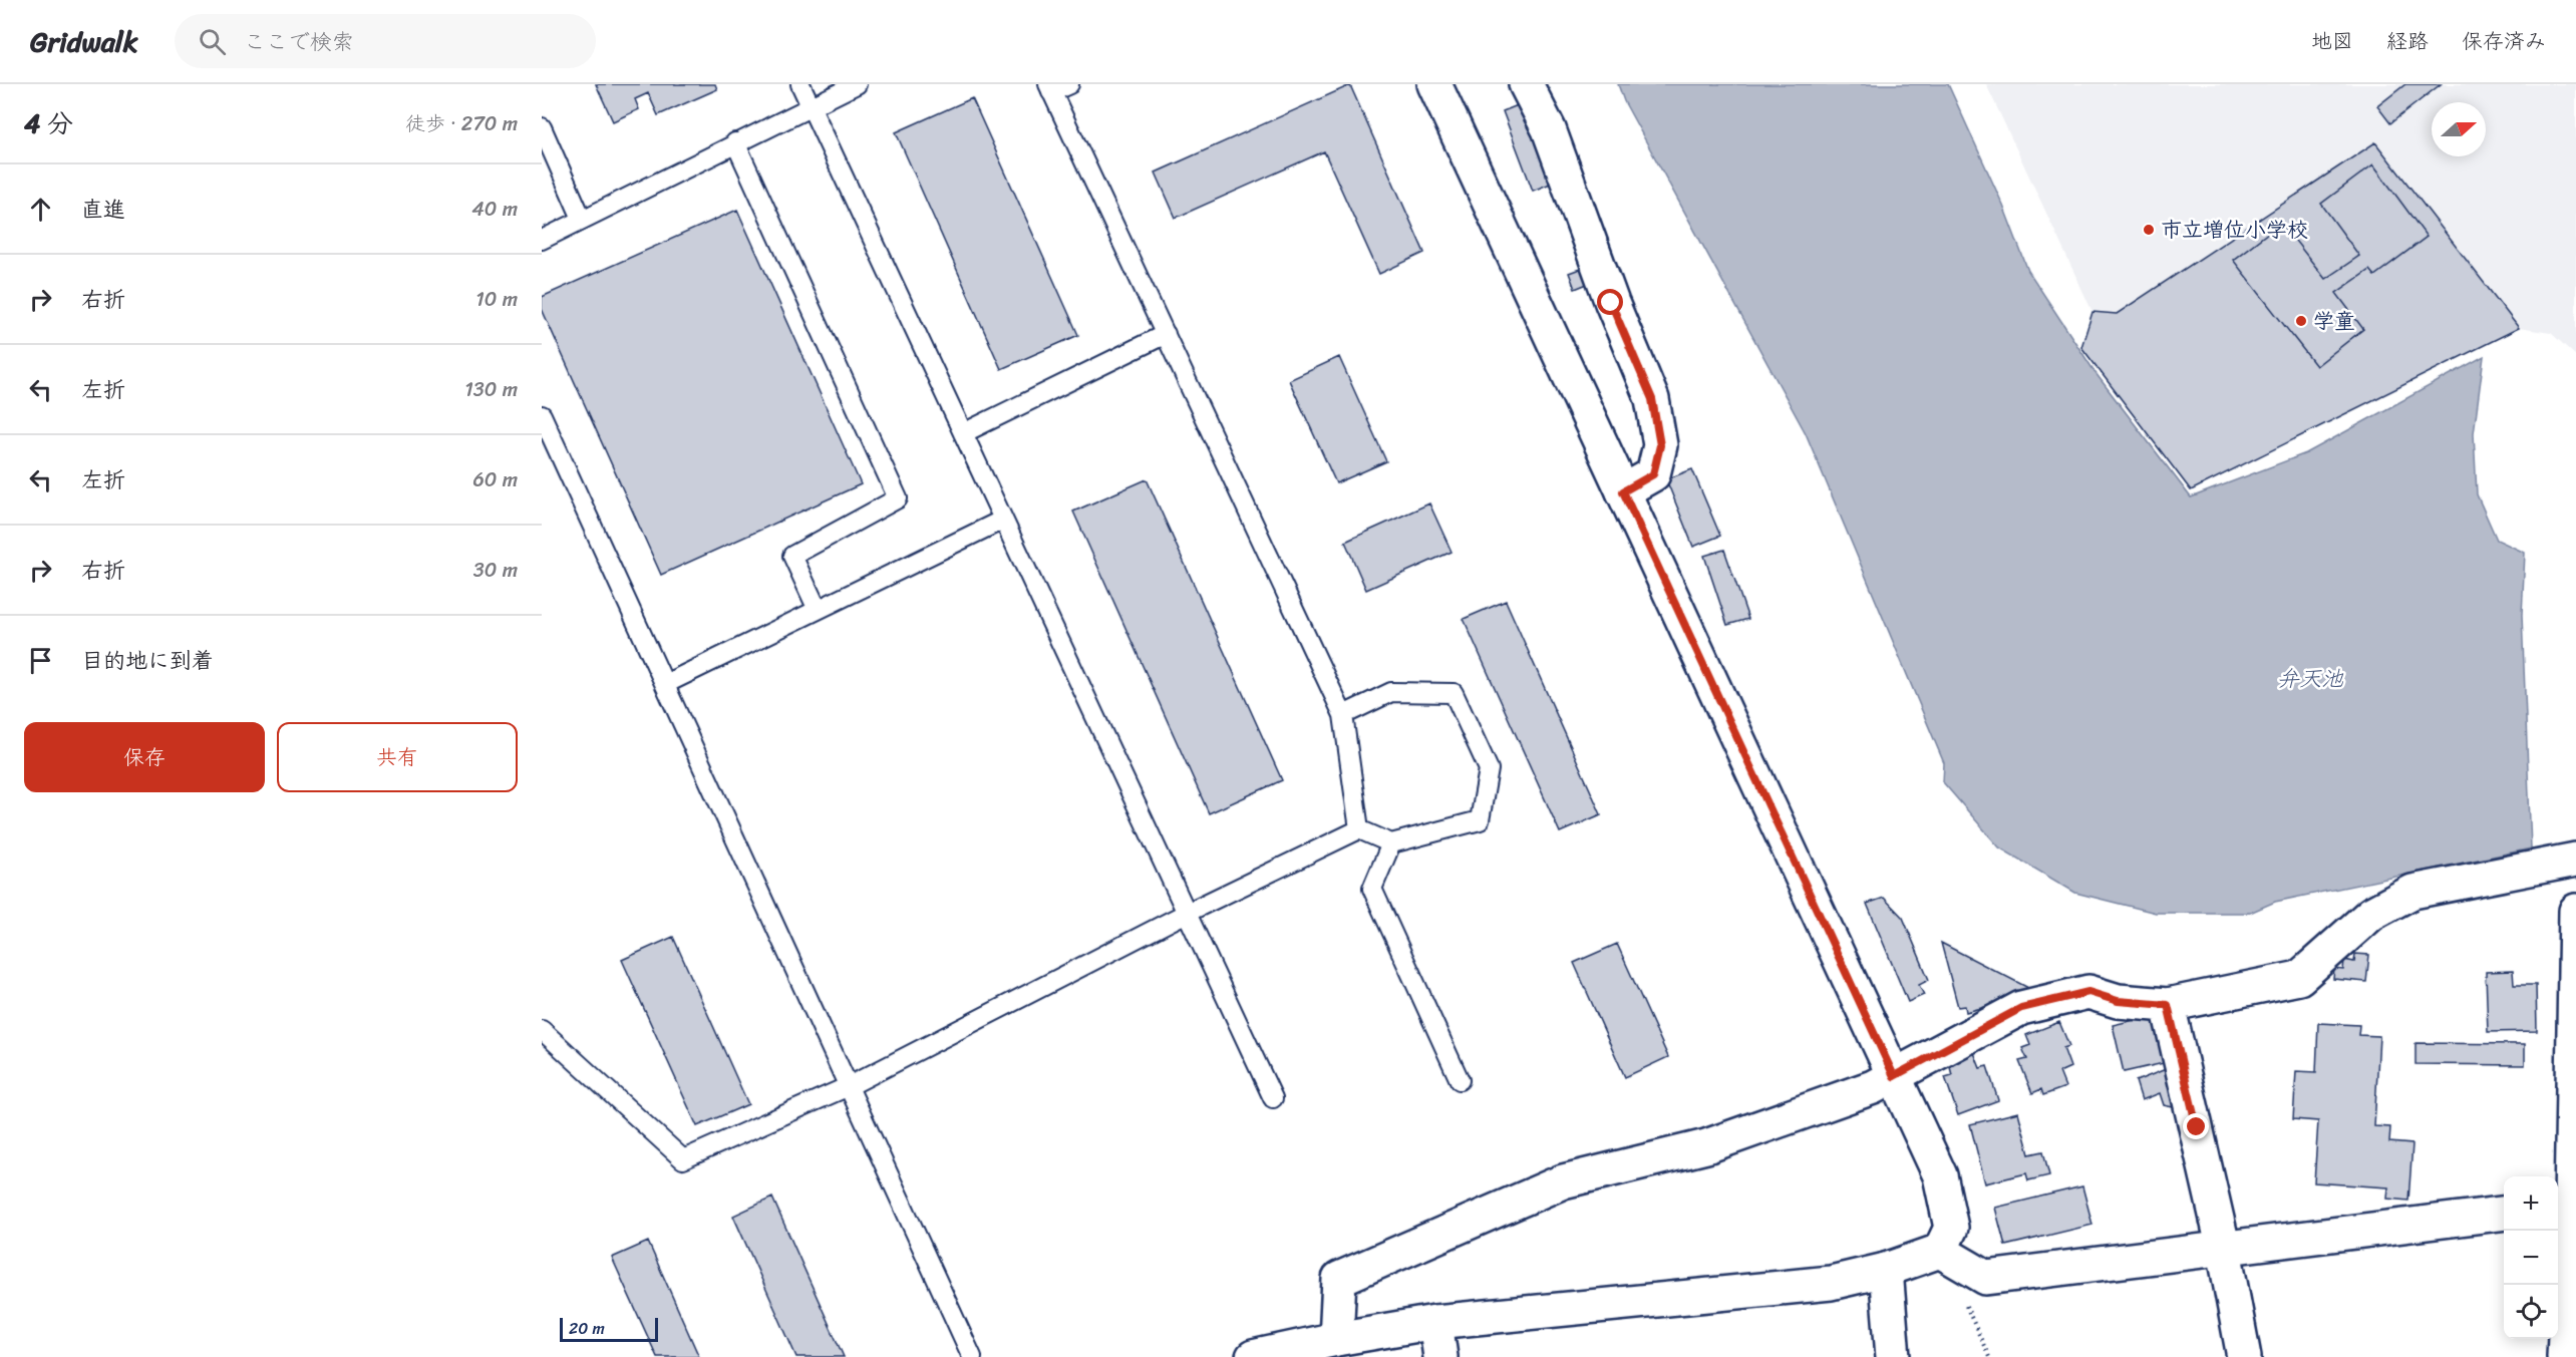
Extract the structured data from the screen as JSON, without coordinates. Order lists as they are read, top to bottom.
{
  "water": ["弁天池"],
  "places": ["市立増位小学校", "学童"],
  "scale_bar": "20 m",
  "north": "right",
  "page": {
    "header": "Gridwalk",
    "search": "ここで検索",
    "nav": ["地図", "経路", "保存済み"],
    "heading": ["4 分", "徒歩 · 270 m"],
    "list": [
      ["直進", "40 m"],
      ["右折", "10 m"],
      ["左折", "130 m"],
      ["左折", "60 m"],
      ["右折", "30 m"],
      "目的地に到着"
    ],
    "buttons": ["保存", "共有"],
    "map_buttons": ["+", "−"],
    "scale": "20 m"
  }
}
